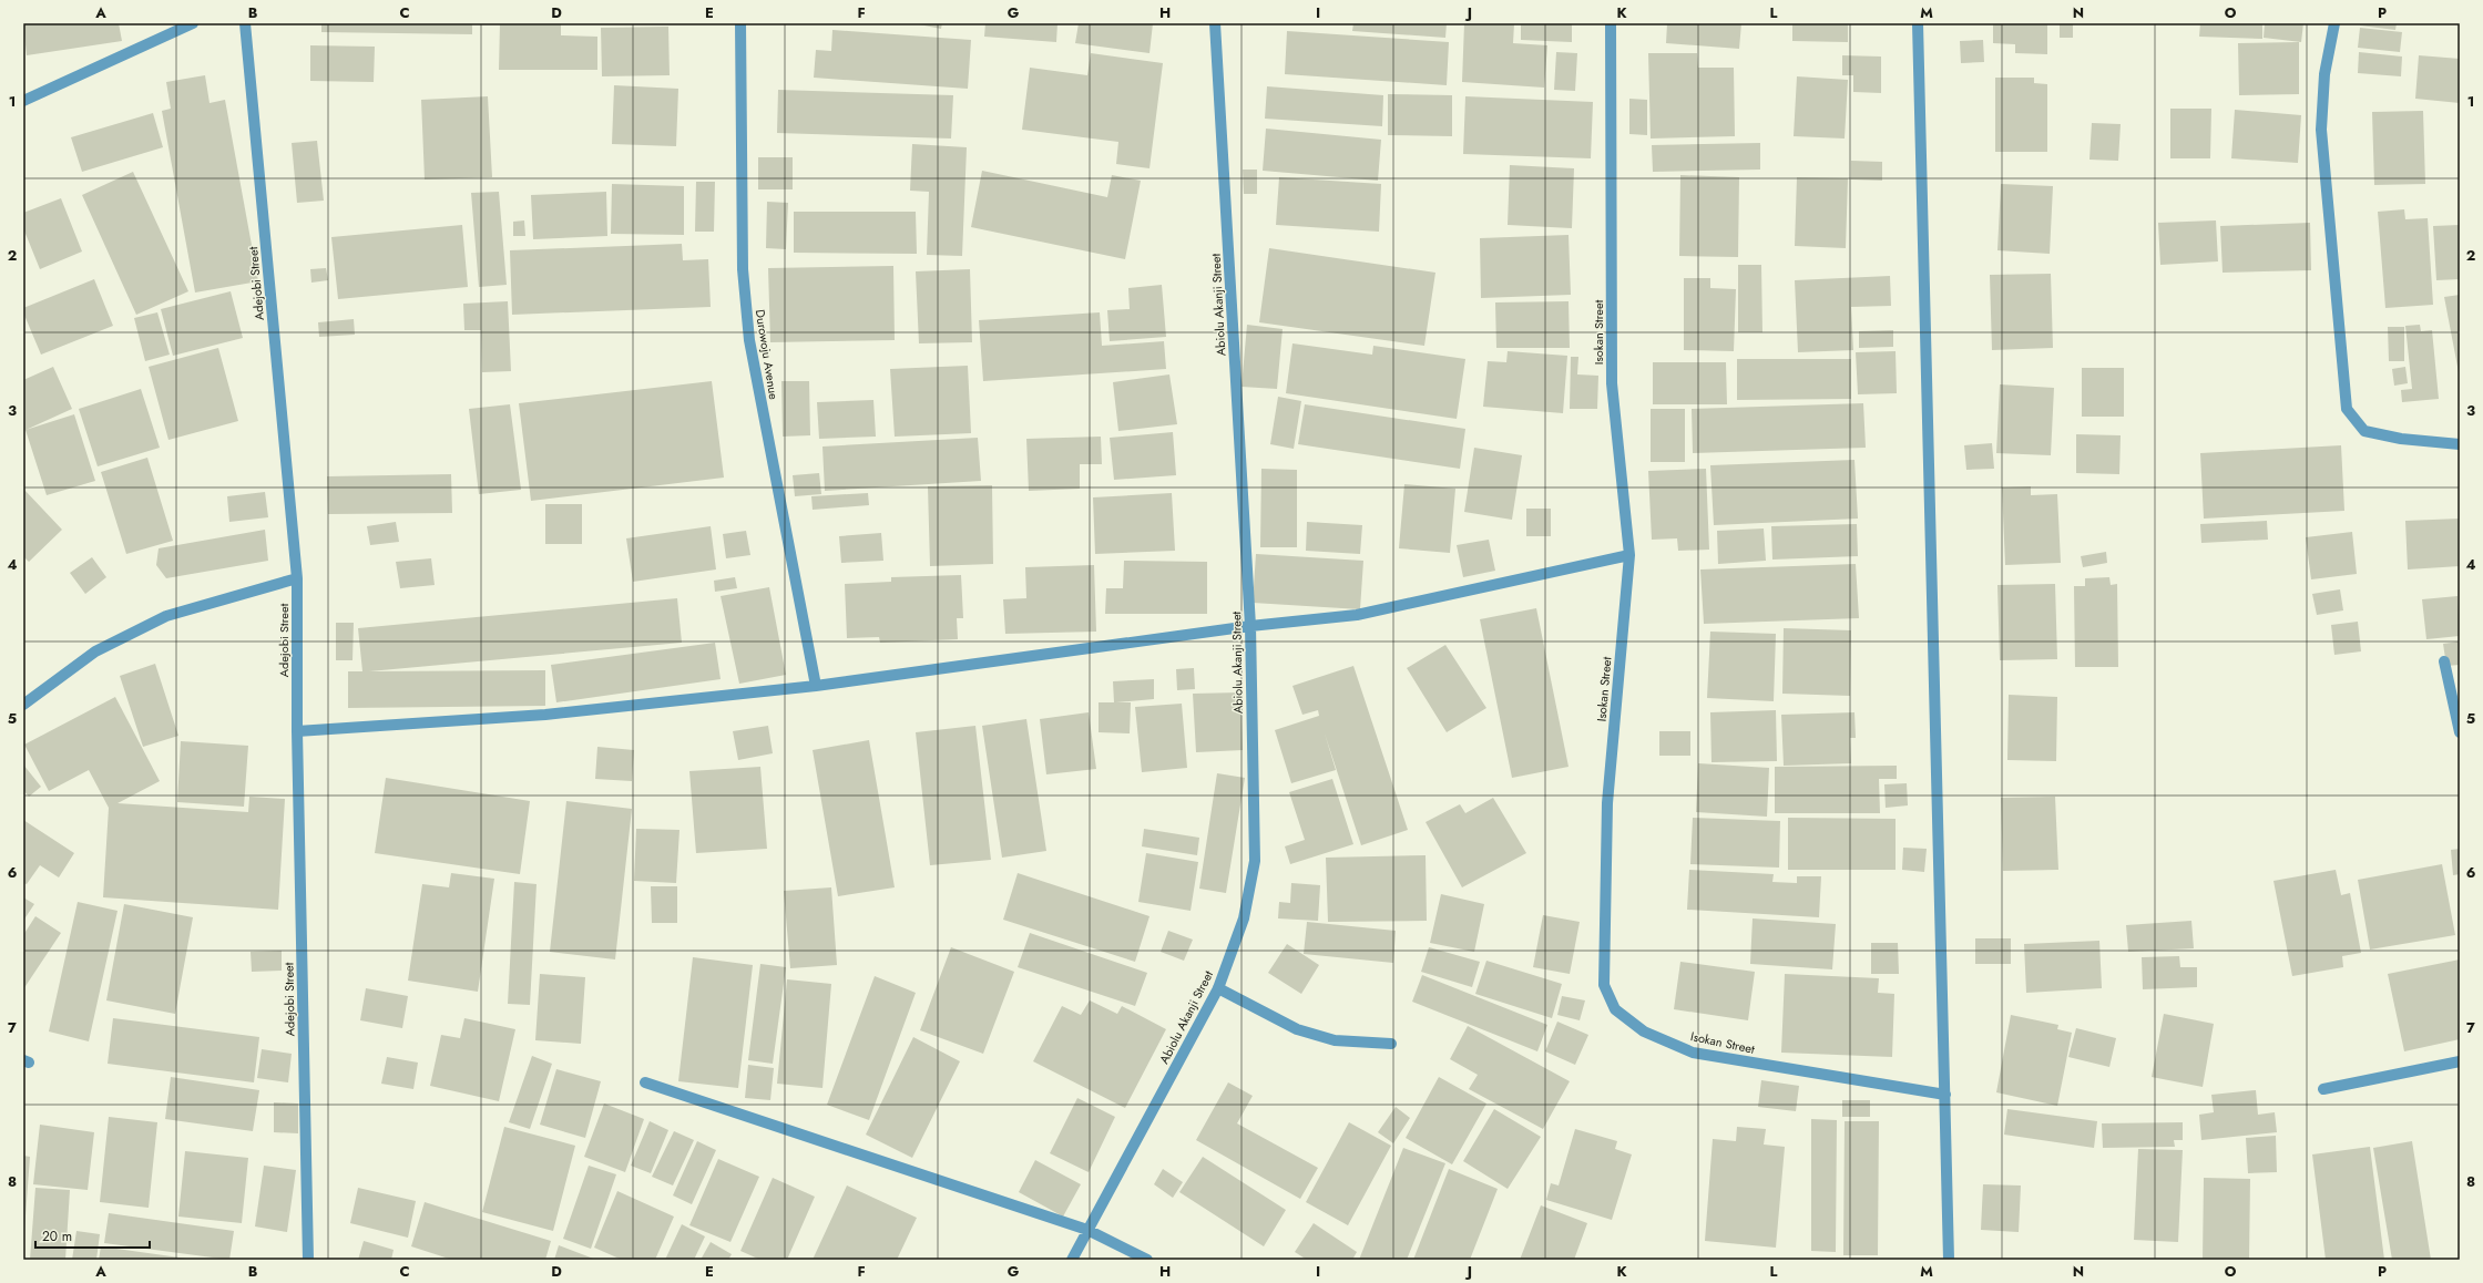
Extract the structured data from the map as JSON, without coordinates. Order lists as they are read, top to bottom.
{
  "streets": {
    "street": [
      "Adejobi Street",
      "Abiolu Akanji Street",
      "Isokan Street",
      "Durowoju Avenue"
    ]
  },
  "scale_bar": "20 m",
  "grid": {
    "columns": [
      "A",
      "B",
      "C",
      "D",
      "E",
      "F",
      "G",
      "H",
      "I",
      "J",
      "K",
      "L",
      "M",
      "N",
      "O",
      "P"
    ],
    "rows": [
      "1",
      "2",
      "3",
      "4",
      "5",
      "6",
      "7",
      "8"
    ]
  }
}
